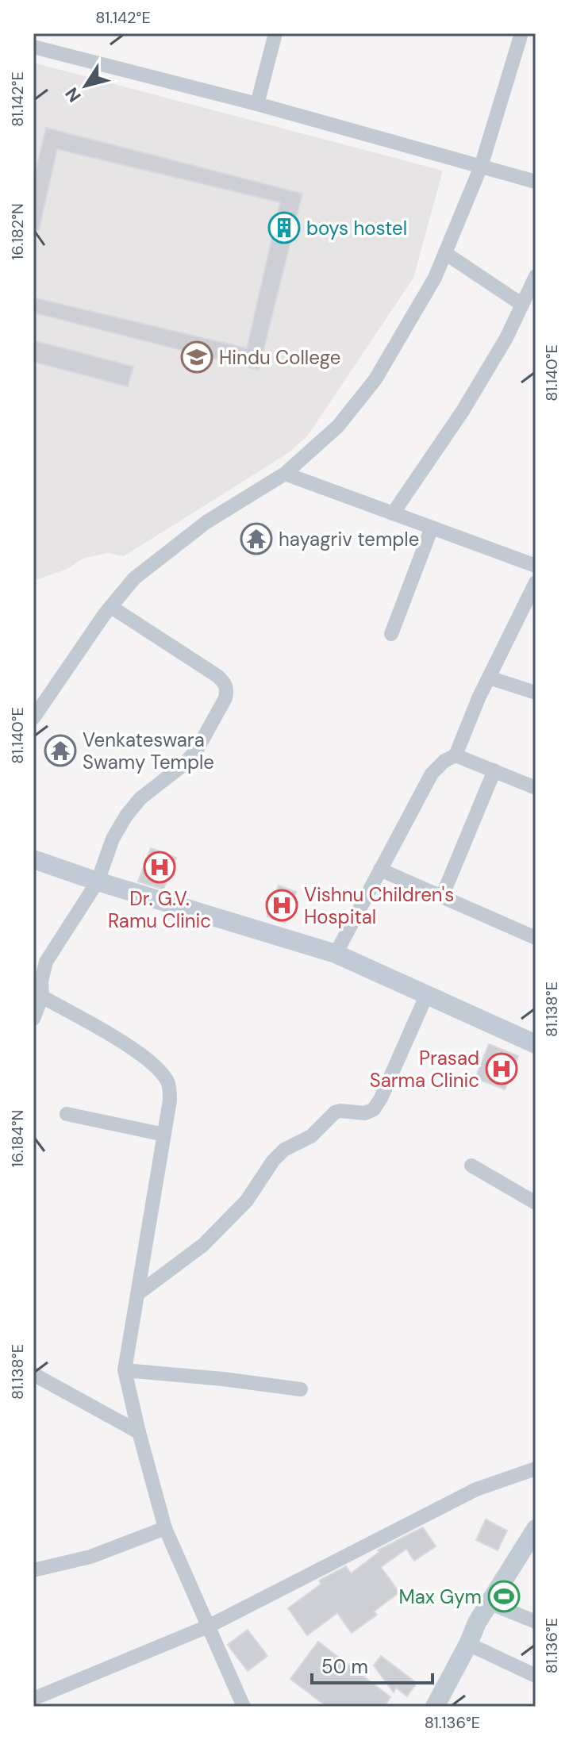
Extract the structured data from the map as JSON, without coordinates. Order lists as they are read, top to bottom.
{
  "places": {
    "building": ["boys hostel"],
    "school or university": ["Hindu College"],
    "temple": ["hayagriv temple", "Venkateswara Swamy Temple"],
    "hospital": ["Dr. G.V. Ramu Clinic", "Vishnu Children's Hospital", "Prasad Sarma Clinic"],
    "sports": ["Max Gym"]
  },
  "scale_bar": "50 m",
  "north": "bottom left",
  "coordinates": [
    "81.142°E",
    "16.182°N",
    "81.140°E",
    "81.138°E",
    "16.184°N",
    "81.136°E"
  ]
}
